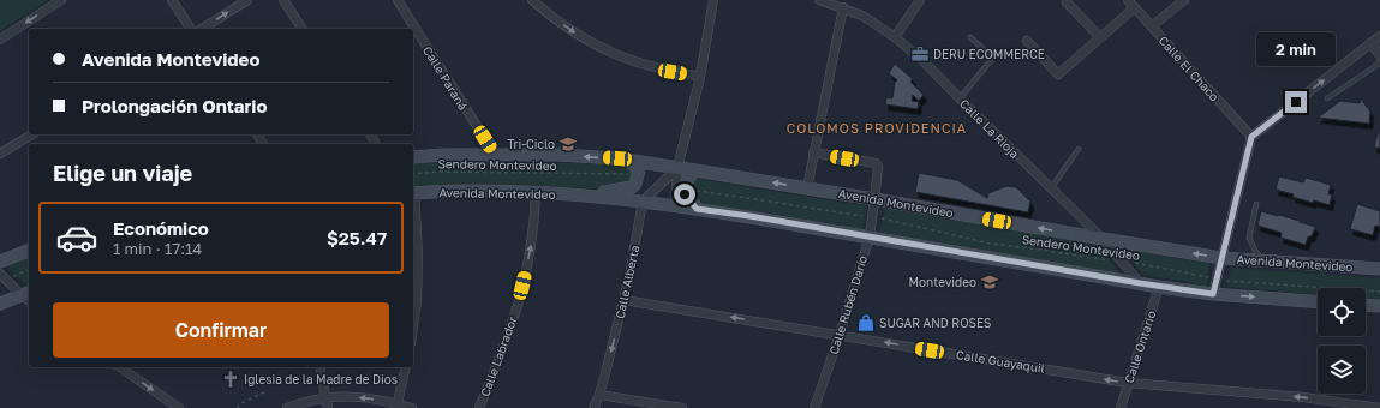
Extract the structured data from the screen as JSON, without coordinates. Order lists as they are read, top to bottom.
{
  "streets": {
    "street": [
      "Calle El Chaco",
      "Calle Paraná",
      "Calle La Rioja",
      "Avenida Montevideo",
      "Calle Alberta",
      "Calle Rubén Darío",
      "Calle Ontario",
      "Calle Labrador",
      "Calle Guayaquil"
    ],
    "path": ["Sendero Montevideo"]
  },
  "crossings": [
    ["Calle Paraná", "Avenida Montevideo"],
    ["Calle La Rioja", "Sendero Montevideo"],
    ["Calle La Rioja", "Avenida Montevideo"],
    ["Sendero Montevideo", "Calle Rubén Darío"],
    ["Avenida Montevideo", "Calle Alberta"],
    ["Avenida Montevideo", "Calle Rubén Darío"],
    ["Avenida Montevideo", "Calle Ontario"],
    ["Avenida Montevideo", "Calle Labrador"],
    ["Calle Alberta", "Calle Guayaquil"],
    ["Calle Rubén Darío", "Calle Guayaquil"],
    ["Calle Ontario", "Calle Guayaquil"]
  ],
  "one_way": ["Calle Alberta", "Calle Labrador", "Calle Guayaquil"],
  "districts": ["COLOMOS PROVIDENCIA"],
  "places": {
    "office": ["DERU ECOMMERCE"],
    "school or university": ["Tri-Ciclo", "Montevideo"],
    "shop": ["SUGAR AND ROSES"],
    "church": ["Iglesia de la Madre de Dios"]
  },
  "page": {
    "banner": ["Avenida Montevideo", "Prolongación Ontario"],
    "bubble": "2 min",
    "heading": "Elige un viaje",
    "list": [
      {
        "name": "Económico",
        "note": "1 min · 17:14",
        "value": "$25.47"
      }
    ],
    "buttons": "Confirmar"
  }
}
